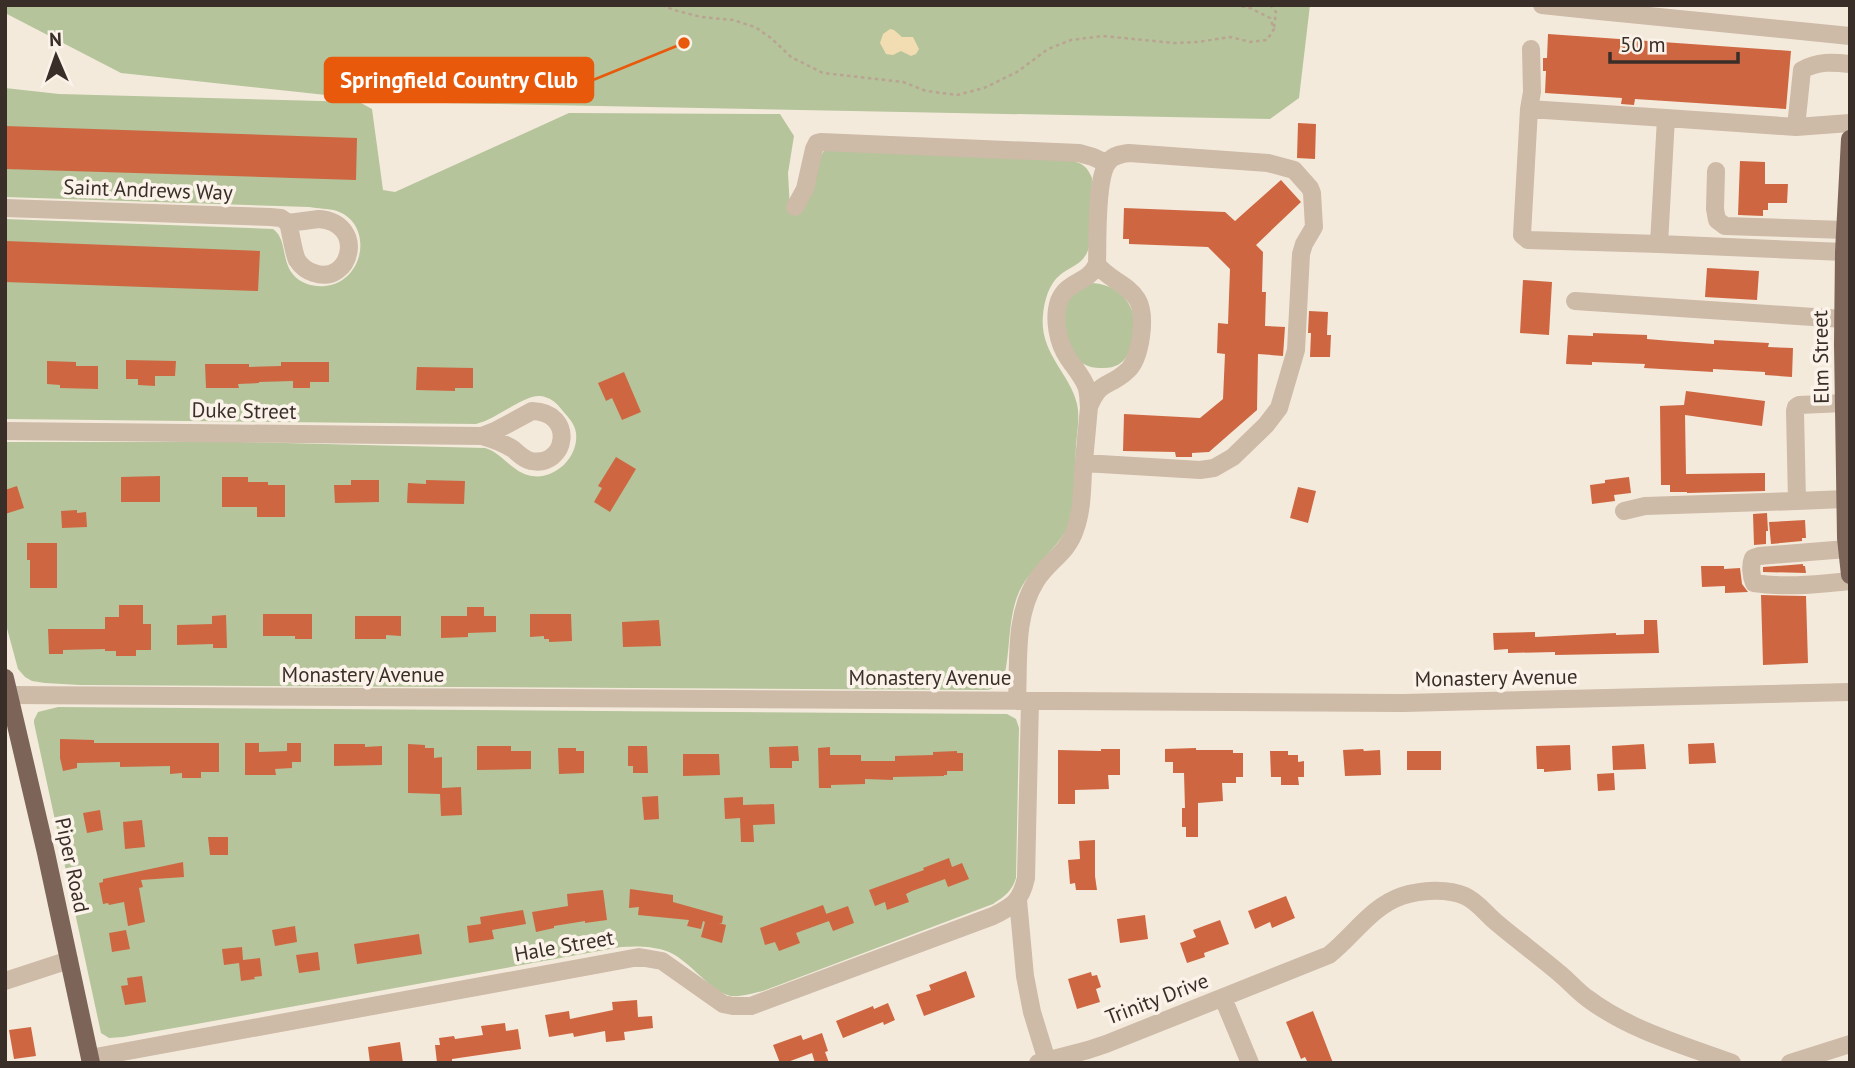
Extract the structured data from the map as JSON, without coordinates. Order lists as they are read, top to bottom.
{
  "streets": {
    "main road": ["Elm Street", "Piper Road"],
    "street": [
      "Saint Andrews Way",
      "Duke Street",
      "Monastery Avenue",
      "Hale Street",
      "Trinity Drive"
    ]
  },
  "crossings": [
    ["Monastery Avenue", "Piper Road"],
    ["Piper Road", "Hale Street"]
  ],
  "places": ["Springfield Country Club"],
  "scale_bar": "50 m",
  "north": "top"
}
